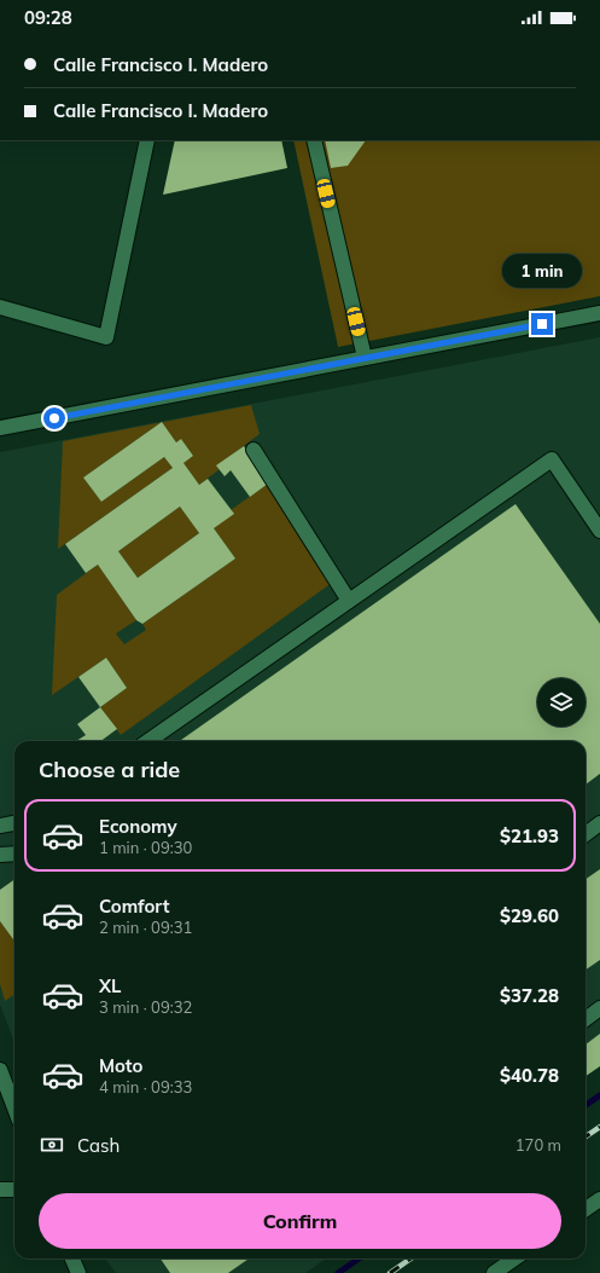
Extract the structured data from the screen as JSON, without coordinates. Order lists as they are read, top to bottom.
{
  "page": {
    "status": "09:28",
    "banner": ["Calle Francisco I. Madero", "Calle Francisco I. Madero"],
    "bubble": "1 min",
    "heading": "Choose a ride",
    "list": [
      {
        "name": "Economy",
        "note": "1 min · 09:30",
        "value": "$21.93"
      },
      {
        "name": "Comfort",
        "note": "2 min · 09:31",
        "value": "$29.60"
      },
      {
        "name": "XL",
        "note": "3 min · 09:32",
        "value": "$37.28"
      },
      {
        "name": "Moto",
        "note": "4 min · 09:33",
        "value": "$40.78"
      }
    ],
    "pay": ["Cash", "170 m"],
    "buttons": "Confirm"
  }
}
